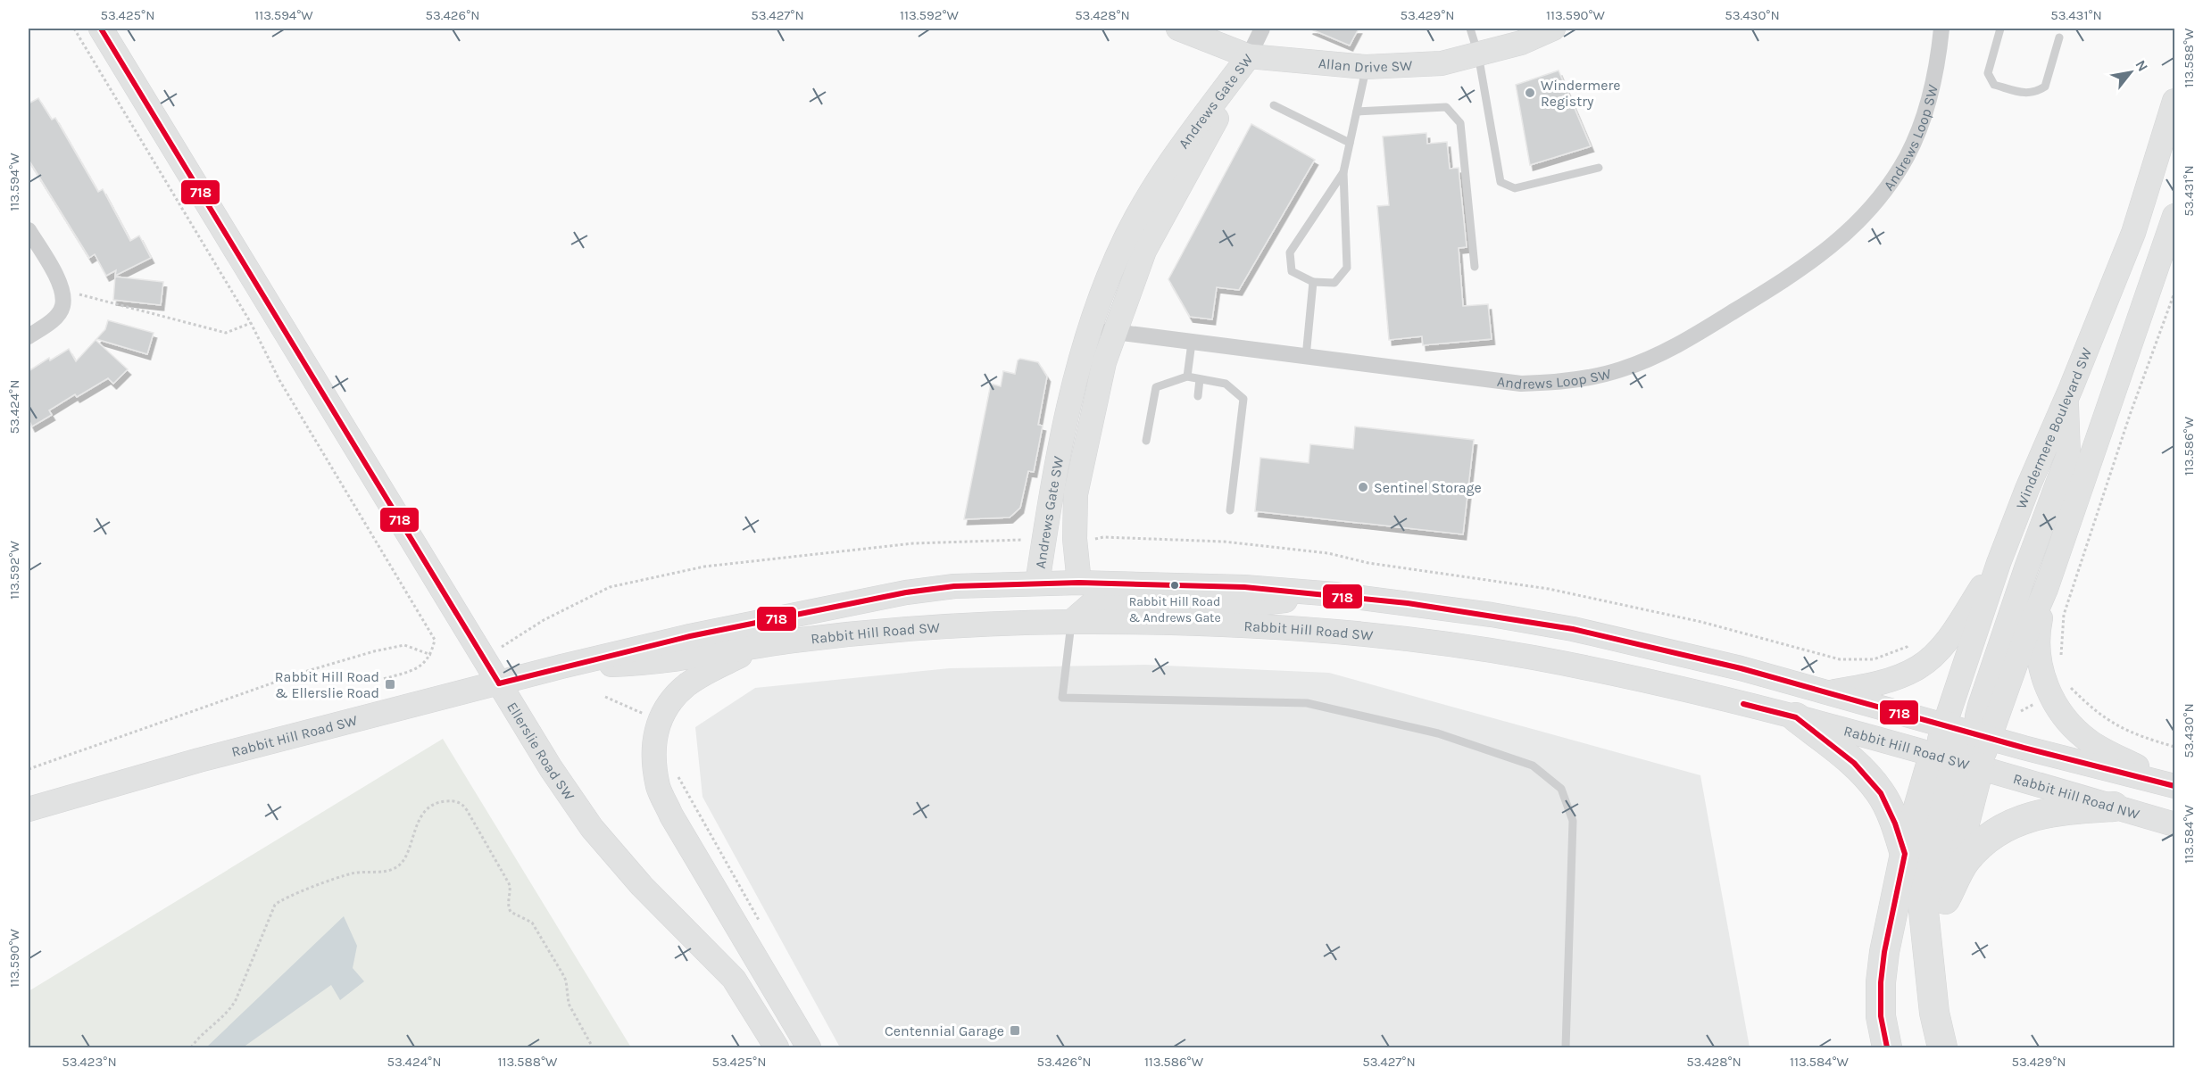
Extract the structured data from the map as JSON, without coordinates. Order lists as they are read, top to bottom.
{
  "streets": {
    "main road": [
      "Allan Drive SW",
      "Andrews Gate SW",
      "Windermere Boulevard SW",
      "Rabbit Hill Road SW",
      "Ellerslie Road SW",
      "Rabbit Hill Road NW"
    ],
    "street": ["Andrews Loop SW"]
  },
  "crossings": [
    ["Allan Drive SW", "Andrews Gate SW"],
    ["Andrews Gate SW", "Andrews Loop SW"],
    ["Andrews Gate SW", "Rabbit Hill Road SW"],
    ["Windermere Boulevard SW", "Rabbit Hill Road SW"],
    ["Rabbit Hill Road SW", "Ellerslie Road SW"],
    ["Rabbit Hill Road SW", "Rabbit Hill Road NW"]
  ],
  "places": {
    "other": ["Windermere Registry", "Sentinel Storage", "Rabbit Hill Road & Andrews Gate"],
    "transit": ["Rabbit Hill Road & Ellerslie Road", "Centennial Garage"]
  },
  "lines": ["transit line 718"],
  "north": "top right",
  "coordinates": [
    "53.425°N",
    "113.594°W",
    "53.426°N",
    "53.427°N",
    "113.592°W",
    "53.428°N",
    "53.429°N",
    "113.590°W",
    "53.430°N",
    "53.431°N",
    "113.588°W",
    "53.424°N",
    "113.586°W",
    "113.584°W",
    "53.423°N"
  ]
}
